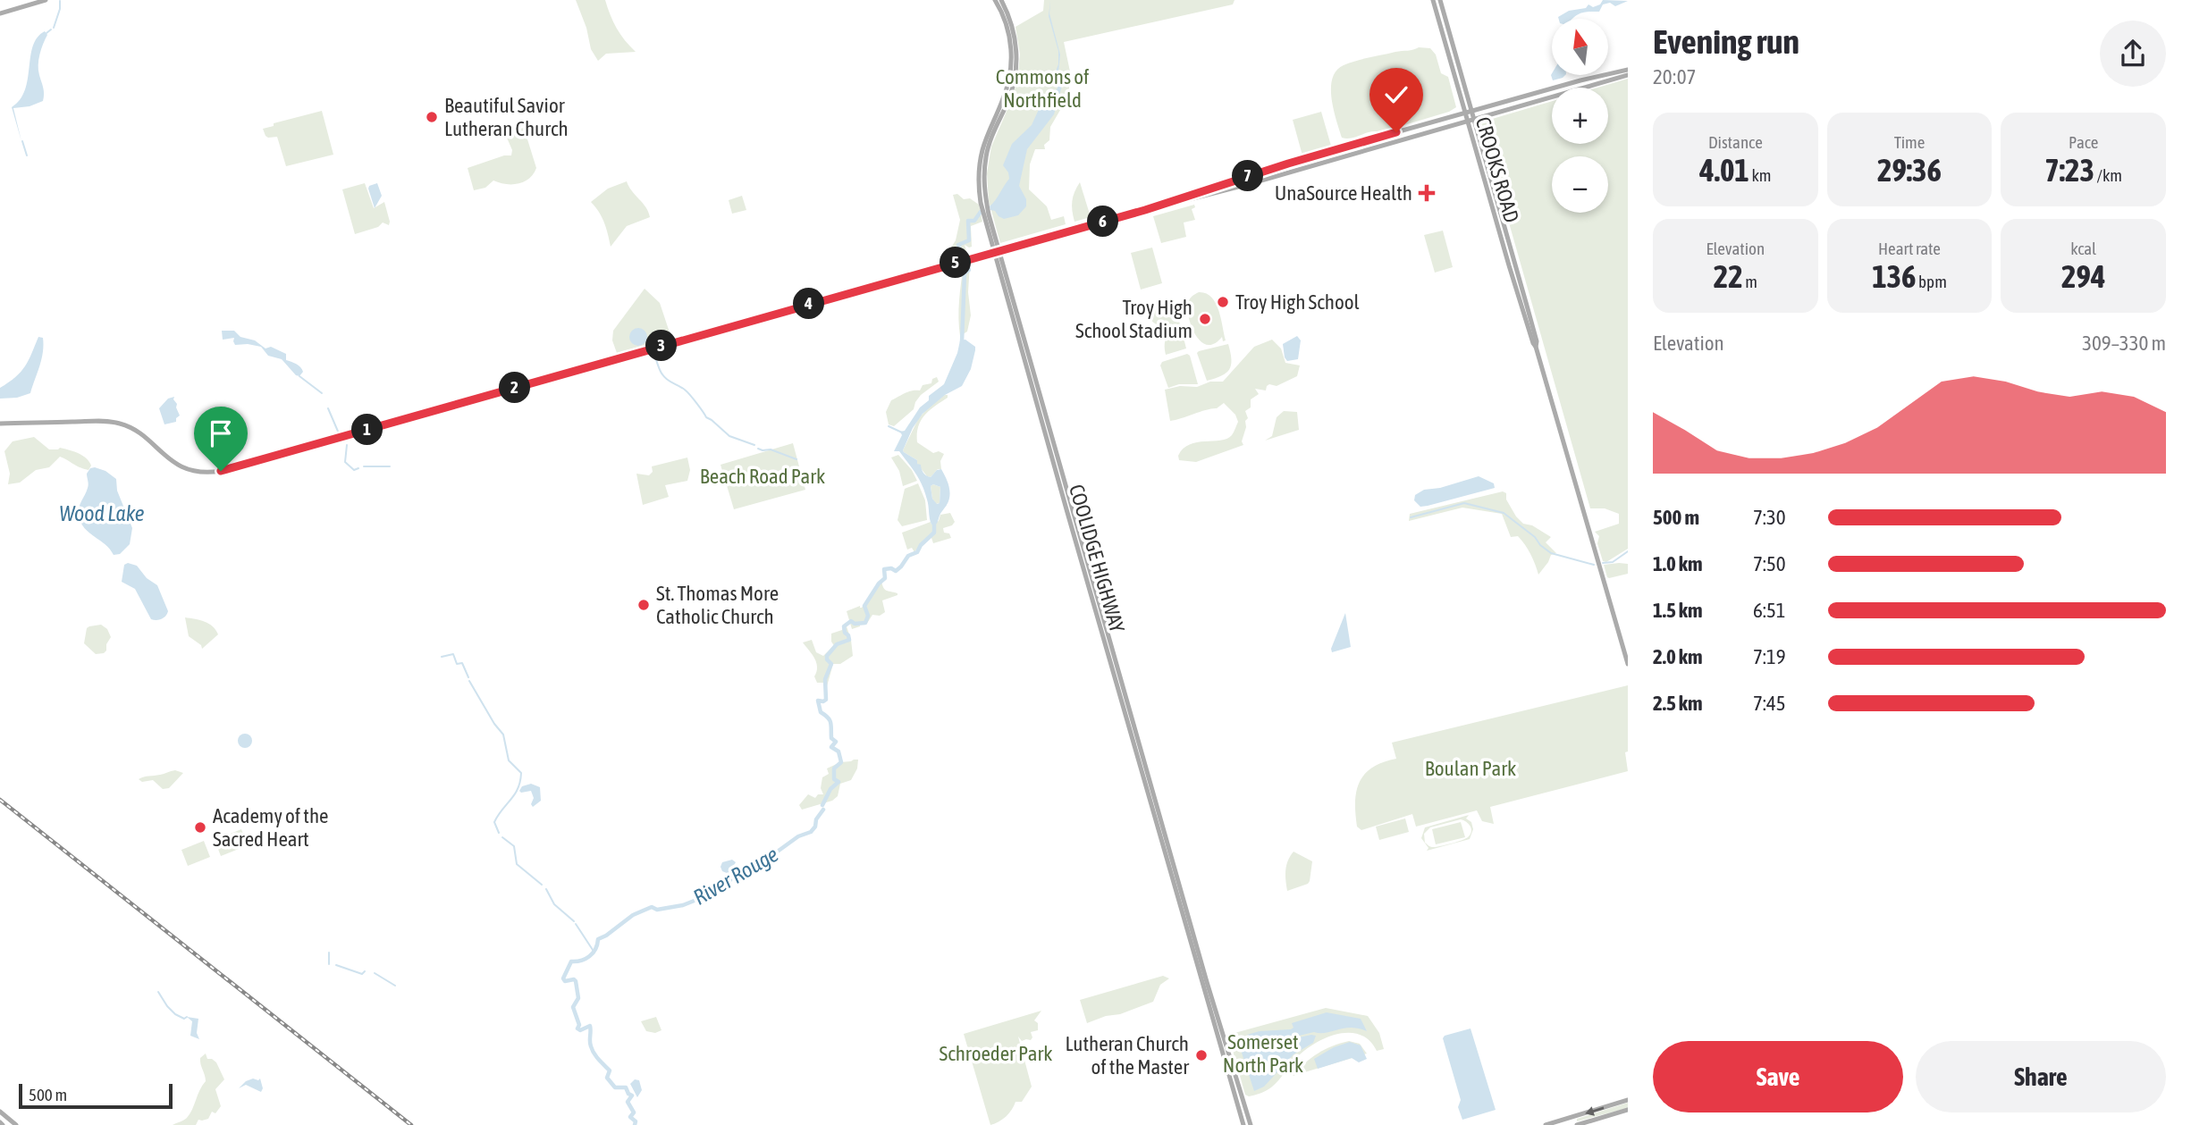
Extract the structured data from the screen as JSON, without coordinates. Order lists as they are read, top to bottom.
{
  "streets": {
    "main road": ["CROOKS ROAD", "COOLIDGE HIGHWAY"]
  },
  "water": ["Wood Lake", "River Rouge"],
  "parks": [
    "Commons of Northfield",
    "Beach Road Park",
    "Boulan Park",
    "Somerset North Park",
    "Schroeder Park"
  ],
  "places": {
    "other": [
      "Beautiful Savior Lutheran Church",
      "Troy High School",
      "Troy High School Stadium",
      "St. Thomas More Catholic Church",
      "Academy of the Sacred Heart",
      "Lutheran Church of the Master"
    ],
    "health": ["UnaSource Health"]
  },
  "scale_bar": "500 m",
  "north": "top",
  "page": {
    "heading": ["Evening run", "20:07"],
    "map_buttons": ["+", "−"],
    "stats": [
      ["Distance", "4.01 km"],
      ["Time", "29:36"],
      ["Pace", "7:23 /km"],
      ["Elevation", "22 m"],
      ["Heart rate", "136 bpm"],
      ["kcal", "294"]
    ],
    "pins": [
      "7",
      "6",
      "5",
      "4",
      "3",
      "2",
      "1"
    ],
    "chart": ["Elevation", "309–330 m"],
    "list": [
      {
        "name": "500 m",
        "note": "7:30"
      },
      {
        "name": "1.0 km",
        "note": "7:50"
      },
      {
        "name": "1.5 km",
        "note": "6:51"
      },
      {
        "name": "2.0 km",
        "note": "7:19"
      },
      {
        "name": "2.5 km",
        "note": "7:45"
      }
    ],
    "buttons": ["Save", "Share"],
    "scale": "500 m"
  }
}
